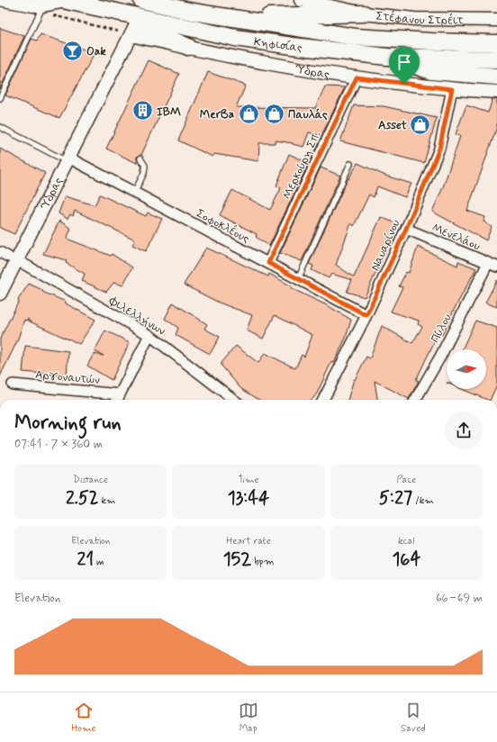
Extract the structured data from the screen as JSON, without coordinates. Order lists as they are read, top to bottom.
{
  "streets": {
    "main road": ["Κηφισίας"],
    "street": [
      "Στέφανου Στρέιτ",
      "Ύδρας",
      "Μερκούρη Σπ.",
      "Σοφοκλέους",
      "Μενελάου",
      "Ναυαρίνου",
      "Φιλελλήνων",
      "Πύλου",
      "Αργοναυτών"
    ]
  },
  "crossings": [
    ["Κηφισίας", "Ύδρας"],
    ["Ύδρας", "Μερκούρη Σπ."],
    ["Ύδρας", "Σοφοκλέους"],
    ["Ύδρας", "Ναυαρίνου"],
    ["Ύδρας", "Φιλελλήνων"],
    ["Μερκούρη Σπ.", "Σοφοκλέους"],
    ["Σοφοκλέους", "Ναυαρίνου"],
    ["Μενελάου", "Ναυαρίνου"],
    ["Μενελάου", "Πύλου"]
  ],
  "places": {
    "bar": ["Oak"],
    "building": ["IBM"],
    "shop": ["MerBa", "Παυλάς", "Asset"]
  },
  "north": "right",
  "page": {
    "heading": ["Morning run", "07:41 · 7 × 360 m"],
    "stats": [
      ["Distance", "2.52 km"],
      ["Time", "13:44"],
      ["Pace", "5:27 /km"],
      ["Elevation", "21 m"],
      ["Heart rate", "152 bpm"],
      ["kcal", "164"]
    ],
    "chart": ["Elevation", "66–69 m"],
    "tabs": ["Home", "Map", "Saved"]
  }
}
